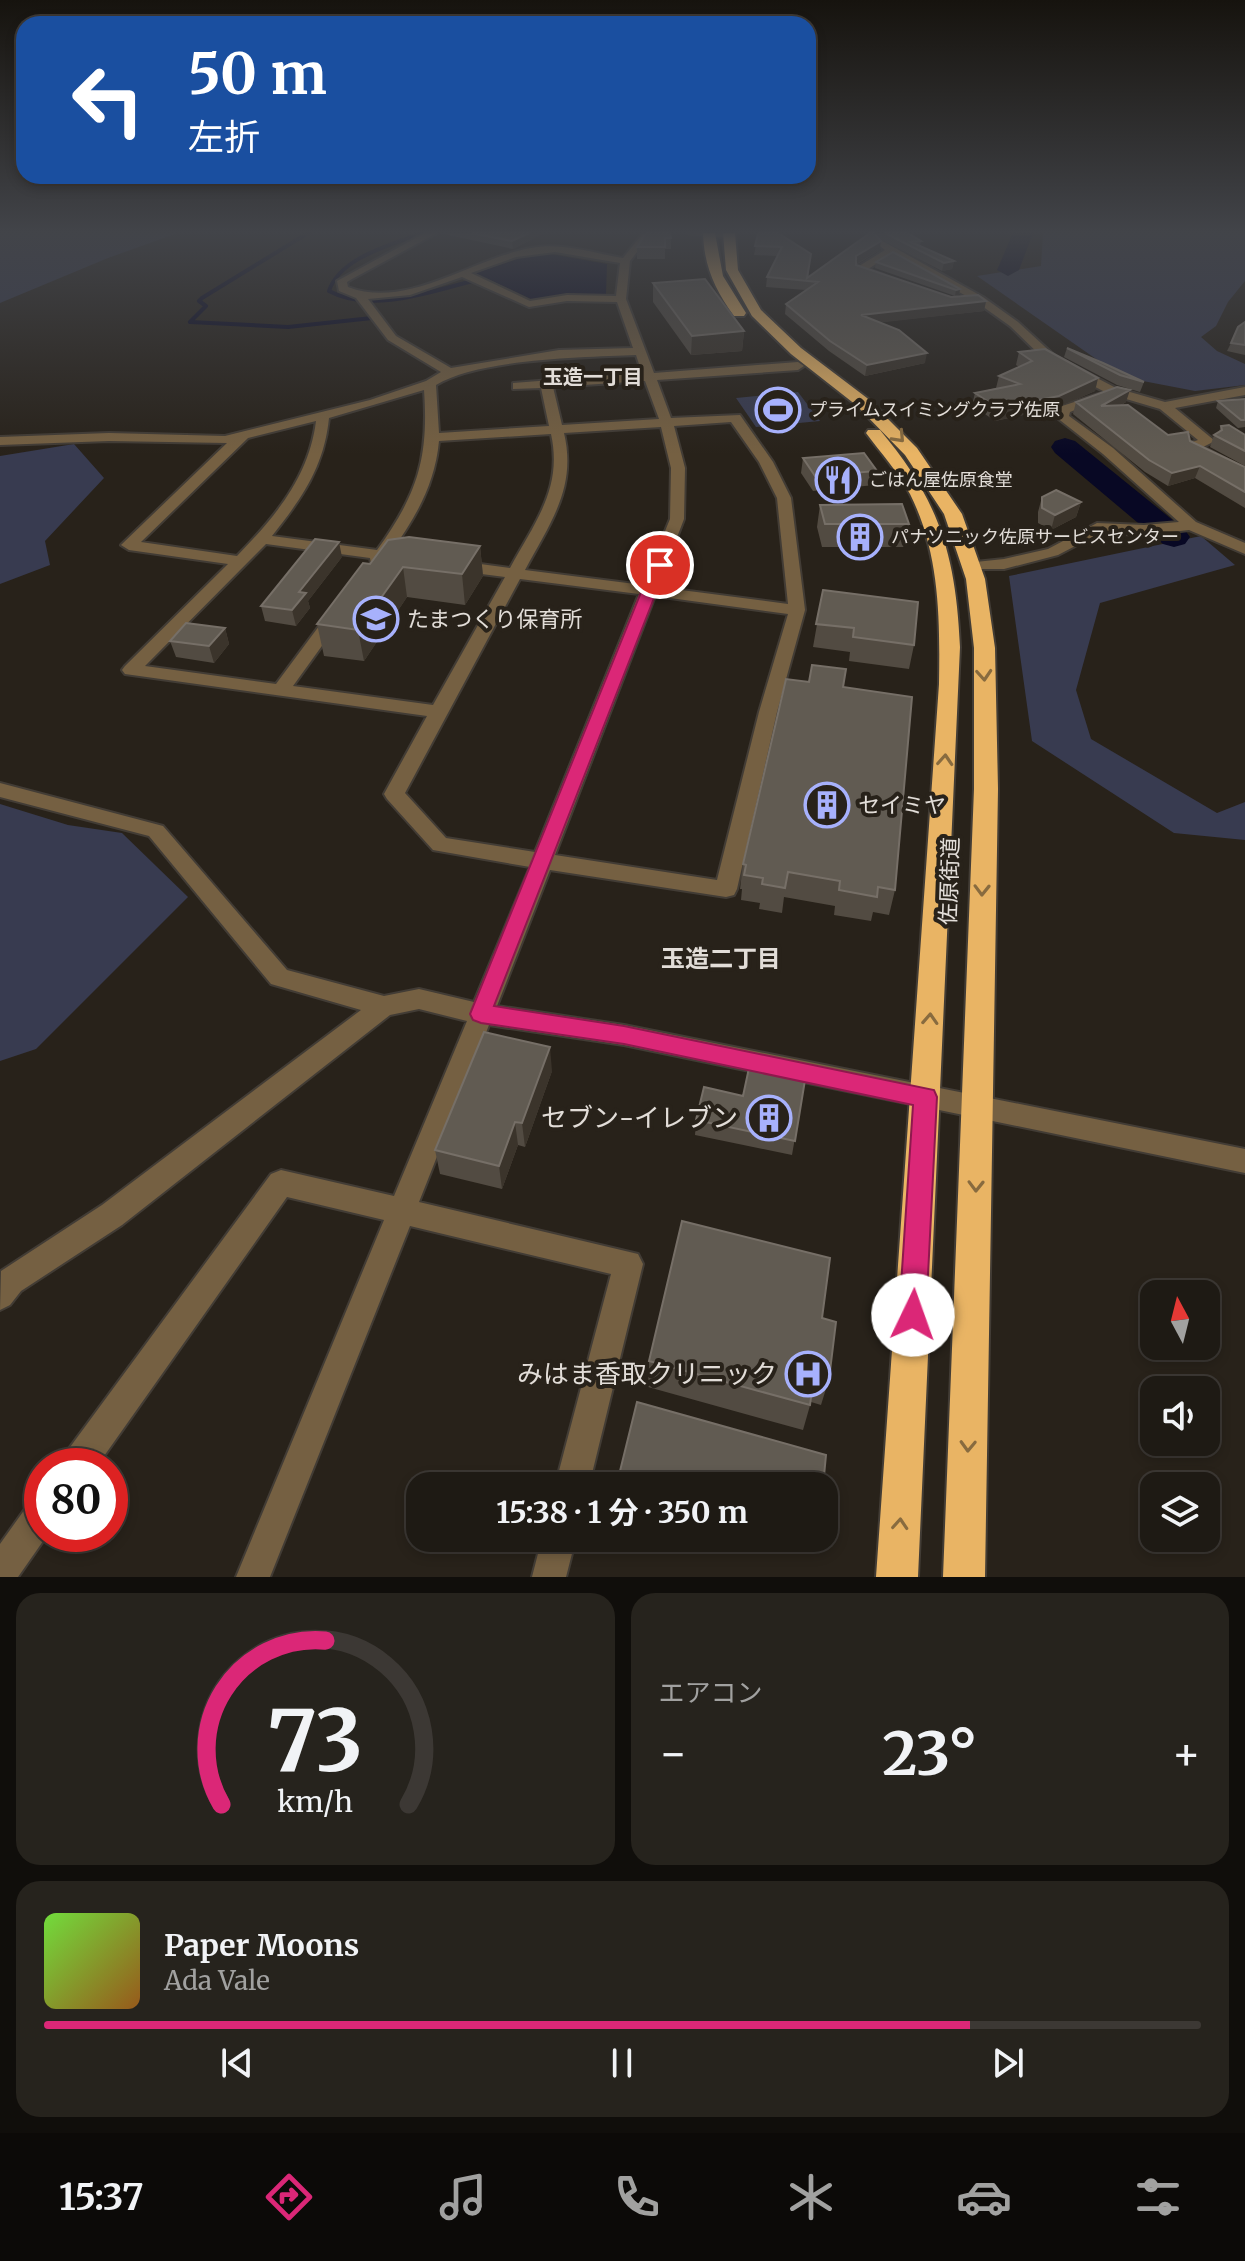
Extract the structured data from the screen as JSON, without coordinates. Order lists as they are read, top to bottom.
{
  "streets": {
    "highway": ["佐原街道"]
  },
  "districts": ["玉造一丁目", "玉造二丁目"],
  "places": {
    "sports": ["プライムスイミングクラブ佐原"],
    "restaurant": ["ごはん屋佐原食堂"],
    "building": ["パナソニック佐原サービスセンター", "セイミヤ", "セブン-イレブン"],
    "school or university": ["たまつくり保育所"],
    "hospital": ["みはま香取クリニック"]
  },
  "north": "top",
  "page": {
    "turn": ["50 m", "左折"],
    "limit": "80",
    "trip": "15:38 · 1 分 · 350 m",
    "tile": "エアコン",
    "heat": ["−", "23°", "+"],
    "song": ["Paper Moons", "Ada Vale"],
    "tabs": "15:37",
    "gauge": ["73", "km/h"]
  }
}
